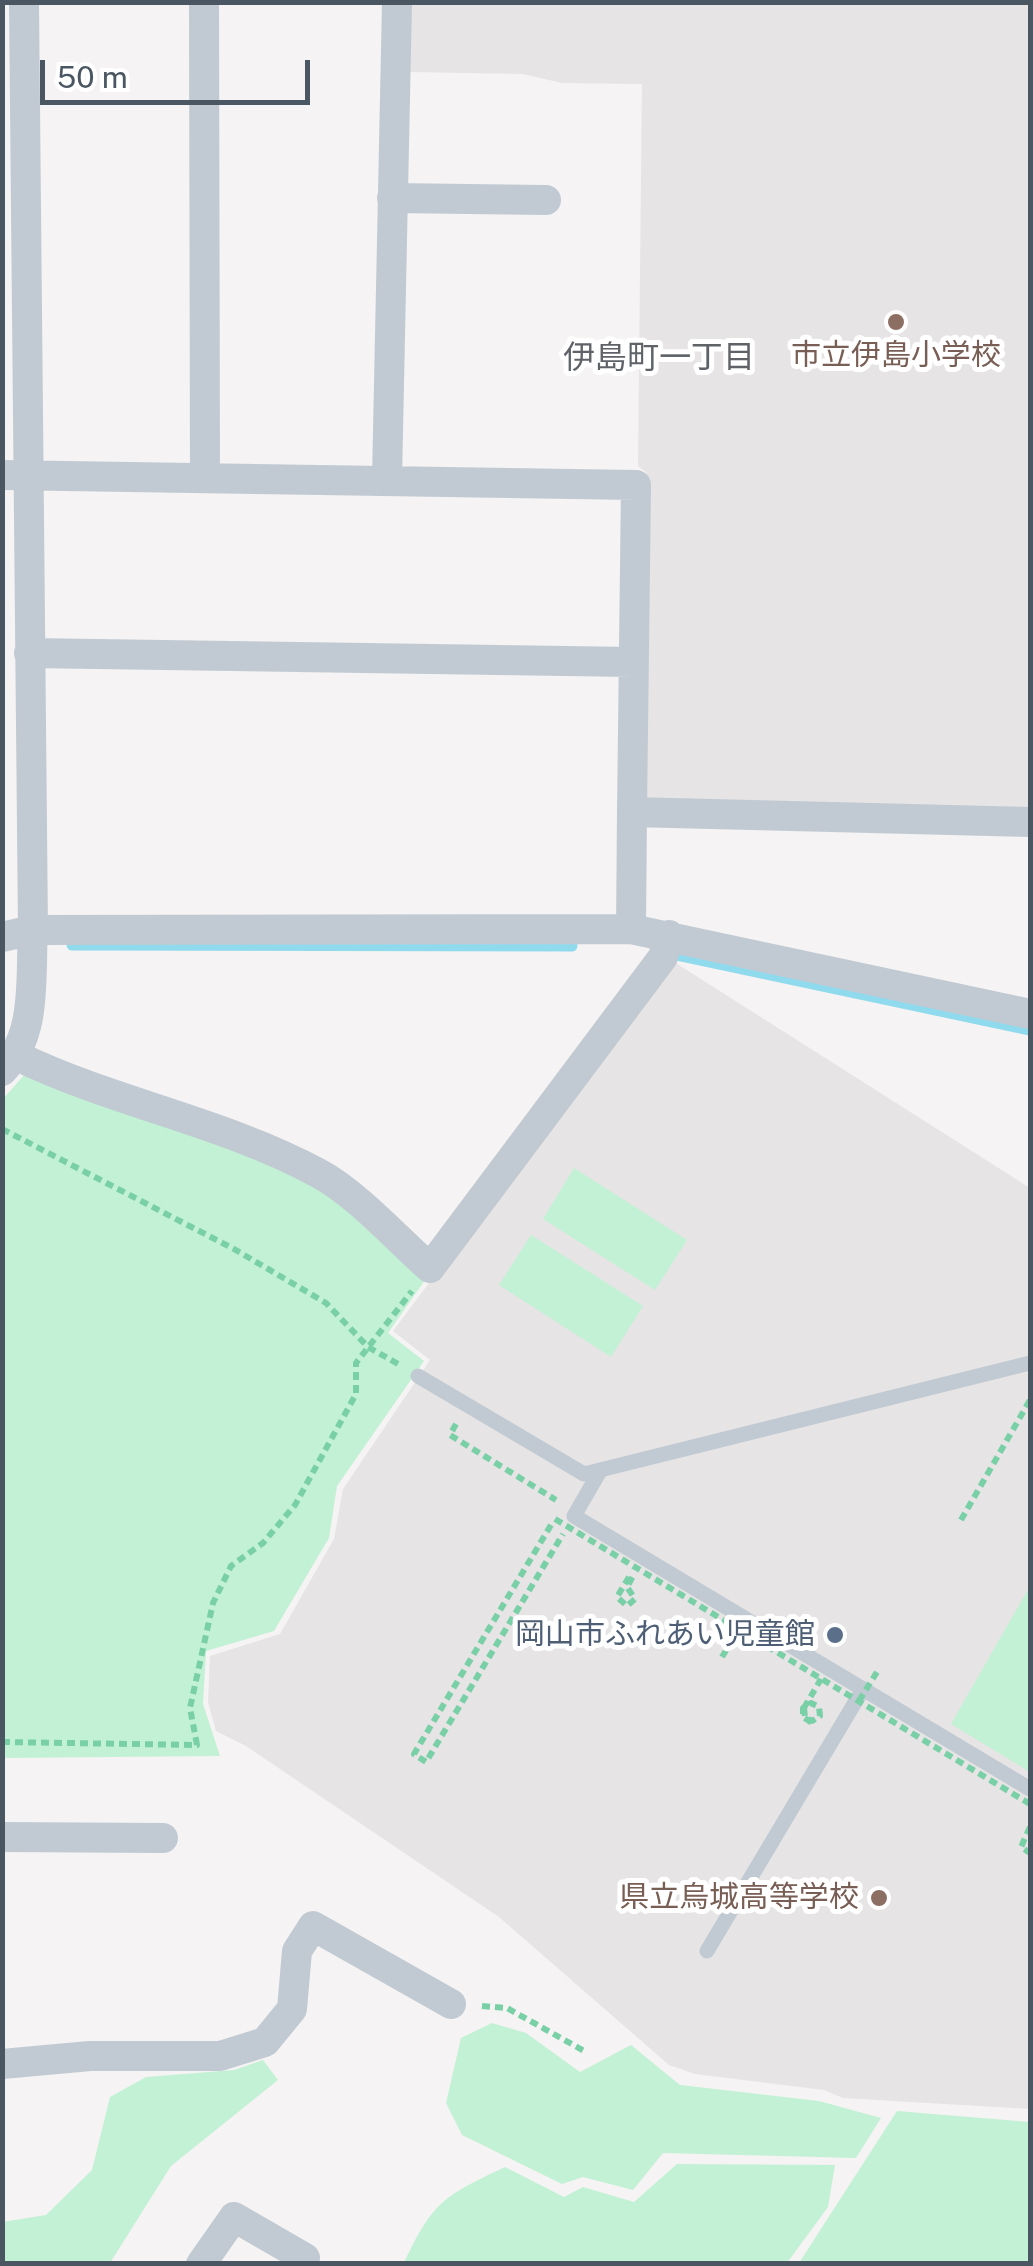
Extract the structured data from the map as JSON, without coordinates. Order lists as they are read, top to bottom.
{
  "districts": ["伊島町一丁目"],
  "places": ["市立伊島小学校", "岡山市ふれあい児童館", "県立烏城高等学校"],
  "scale_bar": "50 m"
}
